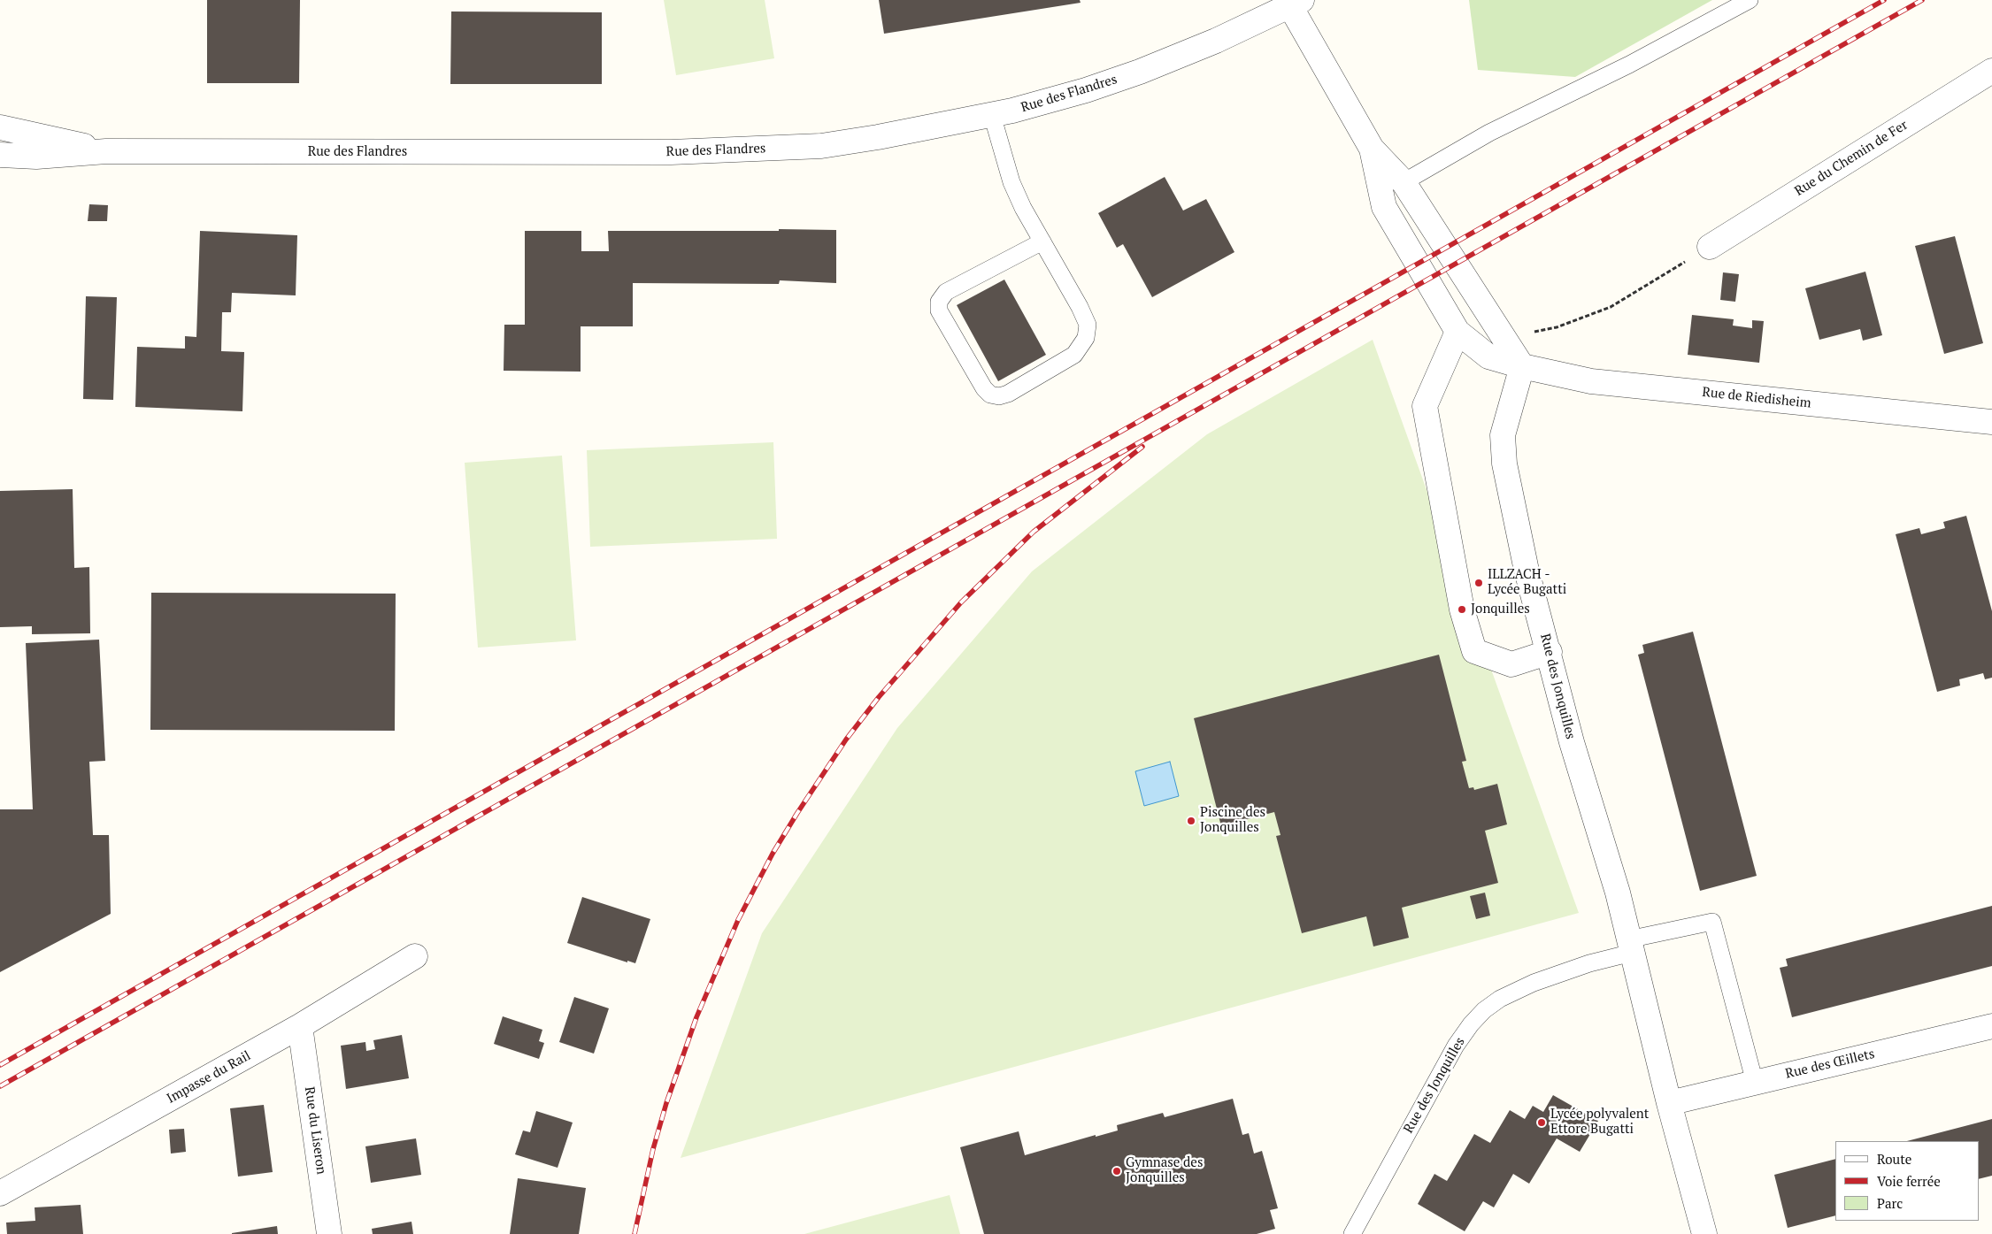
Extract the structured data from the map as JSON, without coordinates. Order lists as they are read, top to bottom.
{
  "streets": {
    "street": [
      "Rue des Flandres",
      "Rue du Chemin de Fer",
      "Rue de Riedisheim",
      "Rue des Jonquilles",
      "Rue des Œillets",
      "Impasse du Rail",
      "Rue du Liseron"
    ]
  },
  "crossings": [
    ["Rue de Riedisheim", "Rue des Jonquilles"],
    ["Rue des Jonquilles", "Rue des Œillets"],
    ["Impasse du Rail", "Rue du Liseron"]
  ],
  "places": [
    "ILLZACH - Lycée Bugatti",
    "Jonquilles",
    "Piscine des Jonquilles",
    "Lycée polyvalent Ettore Bugatti",
    "Gymnase des Jonquilles"
  ],
  "legend": ["Route", "Voie ferrée", "Parc"]
}
